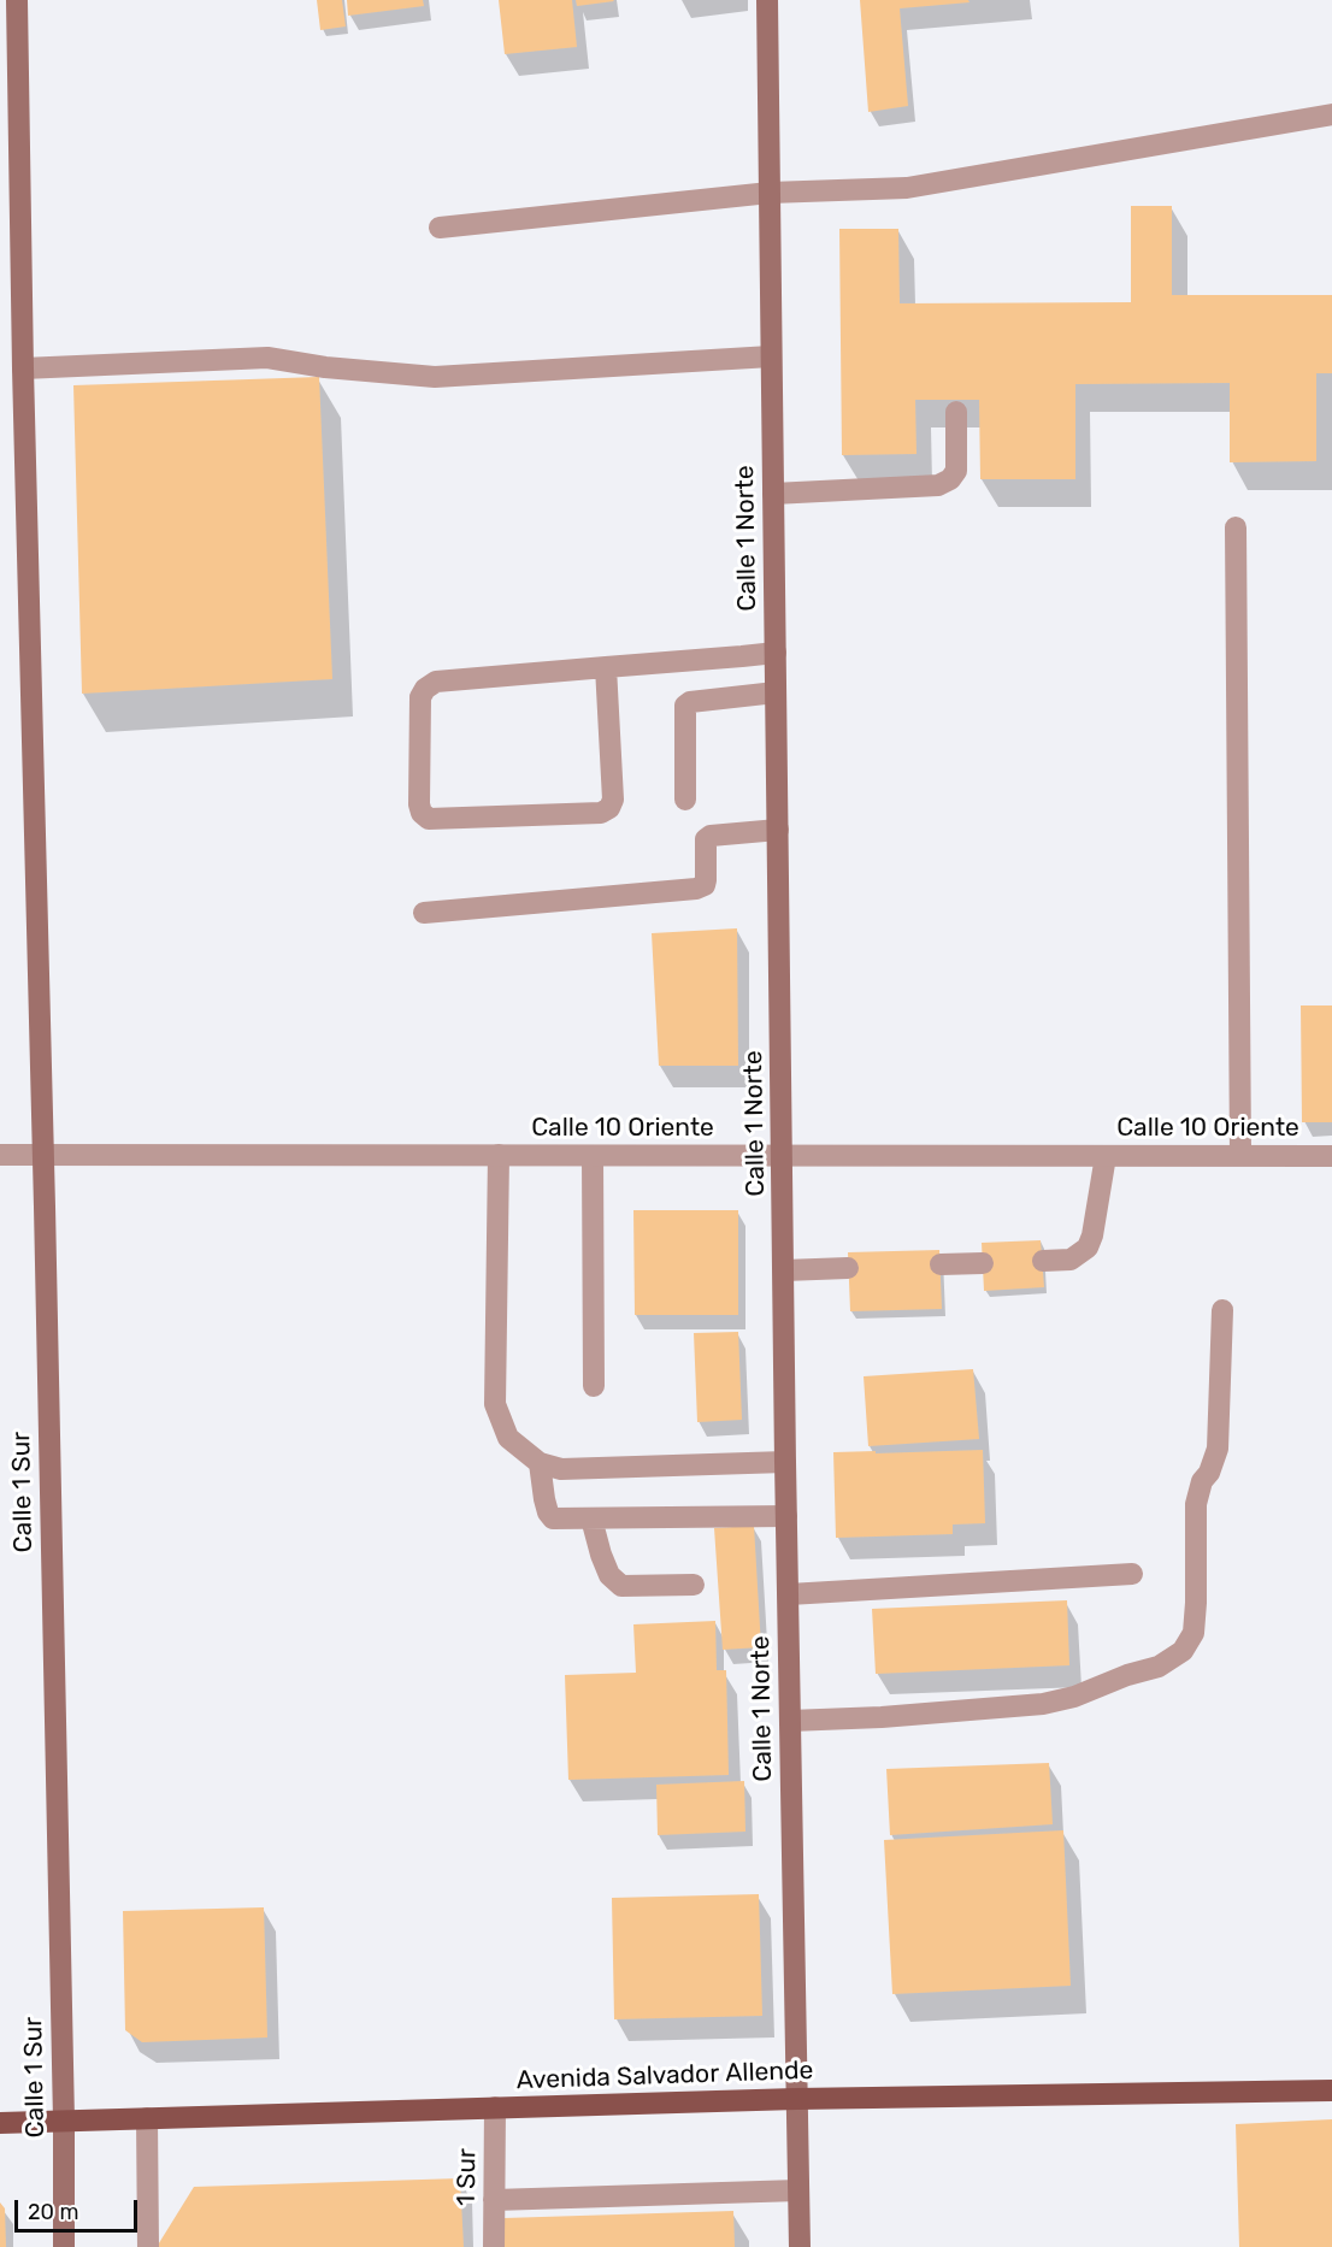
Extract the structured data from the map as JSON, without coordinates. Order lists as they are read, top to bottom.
{
  "streets": {
    "main road": ["Calle 1 Norte", "Calle 1 Sur", "Avenida Salvador Allende"],
    "street": ["Calle 10 Oriente", "1 Sur"]
  },
  "crossings": [
    ["Calle 1 Norte", "Calle 10 Oriente"],
    ["Calle 1 Norte", "Avenida Salvador Allende"],
    ["Calle 10 Oriente", "Calle 1 Sur"],
    ["Calle 1 Sur", "Avenida Salvador Allende"],
    ["Avenida Salvador Allende", "1 Sur"]
  ],
  "scale_bar": "20 m"
}
